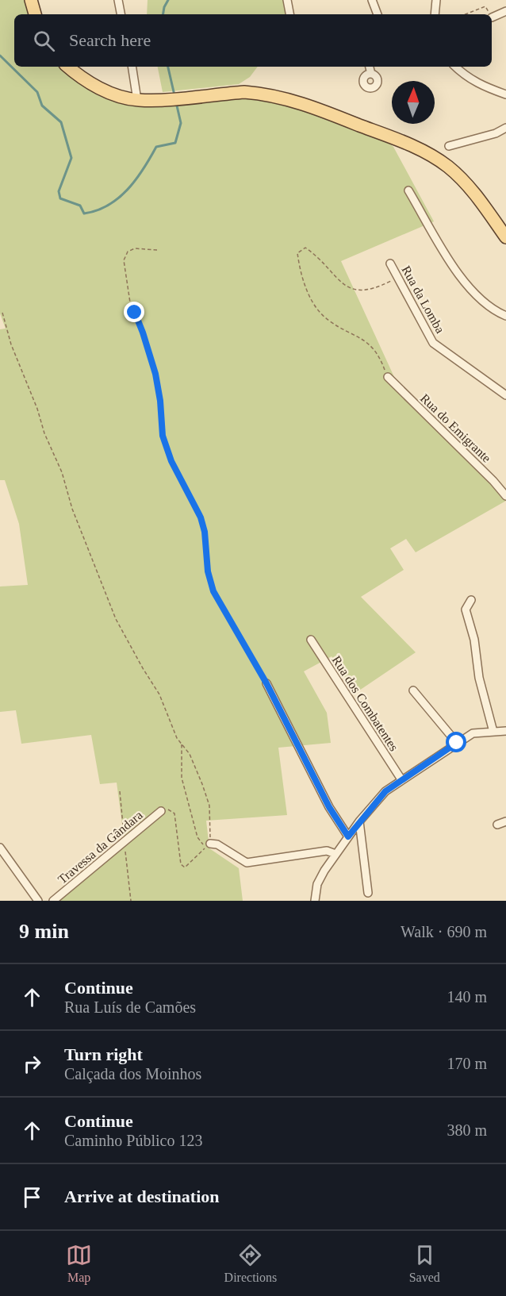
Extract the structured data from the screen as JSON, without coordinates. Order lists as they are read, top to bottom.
{
  "streets": {
    "street": [
      "Rua da Lomba",
      "Rua do Emigrante",
      "Rua dos Combatentes",
      "Travessa da Gândara"
    ]
  },
  "north": "top",
  "page": {
    "search": "Search here",
    "heading": ["9 min", "Walk · 690 m"],
    "list": [
      ["Continue", "Rua Luís de Camões", "140 m"],
      ["Turn right", "Calçada dos Moinhos", "170 m"],
      ["Continue", "Caminho Público 123", "380 m"],
      "Arrive at destination"
    ],
    "nav": ["Map", "Directions", "Saved"]
  }
}
